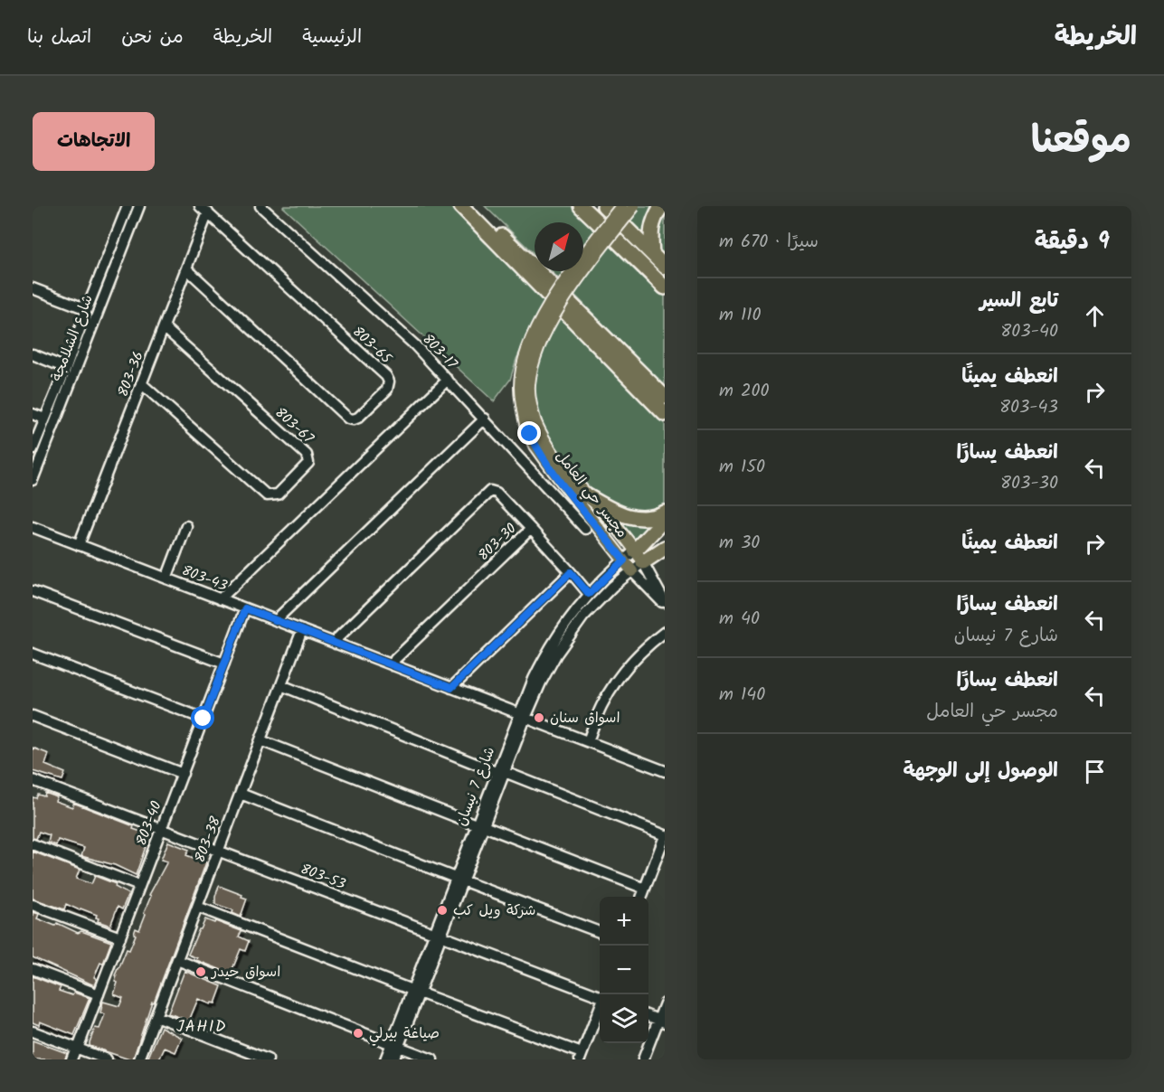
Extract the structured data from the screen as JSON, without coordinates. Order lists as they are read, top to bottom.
{
  "streets": {
    "main road": ["مجسر حي العامل"],
    "street": [
      "شارع الشلامجة",
      "803-65",
      "803-17",
      "803-36",
      "803-67",
      "803-30",
      "803-43",
      "شارع 7 نيسان",
      "803-40",
      "803-38",
      "803-53"
    ]
  },
  "crossings": [
    ["803-65", "803-36"],
    ["803-36", "803-67"],
    ["803-36", "803-43"],
    ["مجسر حي العامل", "شارع 7 نيسان"],
    ["803-30", "803-43"],
    ["803-30", "شارع 7 نيسان"],
    ["803-43", "شارع 7 نيسان"],
    ["803-43", "803-40"],
    ["803-43", "803-38"],
    ["شارع 7 نيسان", "803-53"],
    ["803-40", "803-53"],
    ["803-38", "803-53"]
  ],
  "districts": ["JAHID"],
  "places": [
    "اسواق سنان",
    "شركة ويل كب",
    "اسواق حيدر",
    "صياغة بيرلي"
  ],
  "north": "top right",
  "page": {
    "header": "الخريطة",
    "nav": [
      "الرئيسية",
      "الخريطة",
      "من نحن",
      "اتصل بنا"
    ],
    "title": "موقعنا",
    "buttons": "الاتجاهات",
    "heading": ["9 دقيقة", "سيرًا · 670 m"],
    "list": [
      ["تابع السير", "803-40", "110 m"],
      ["انعطف يمينًا", "803-43", "200 m"],
      ["انعطف يسارًا", "803-30", "150 m"],
      ["انعطف يمينًا", "30 m"],
      ["انعطف يسارًا", "شارع 7 نيسان", "40 m"],
      ["انعطف يسارًا", "مجسر حي العامل", "140 m"],
      "الوصول إلى الوجهة"
    ],
    "map_buttons": ["+", "−"]
  }
}
